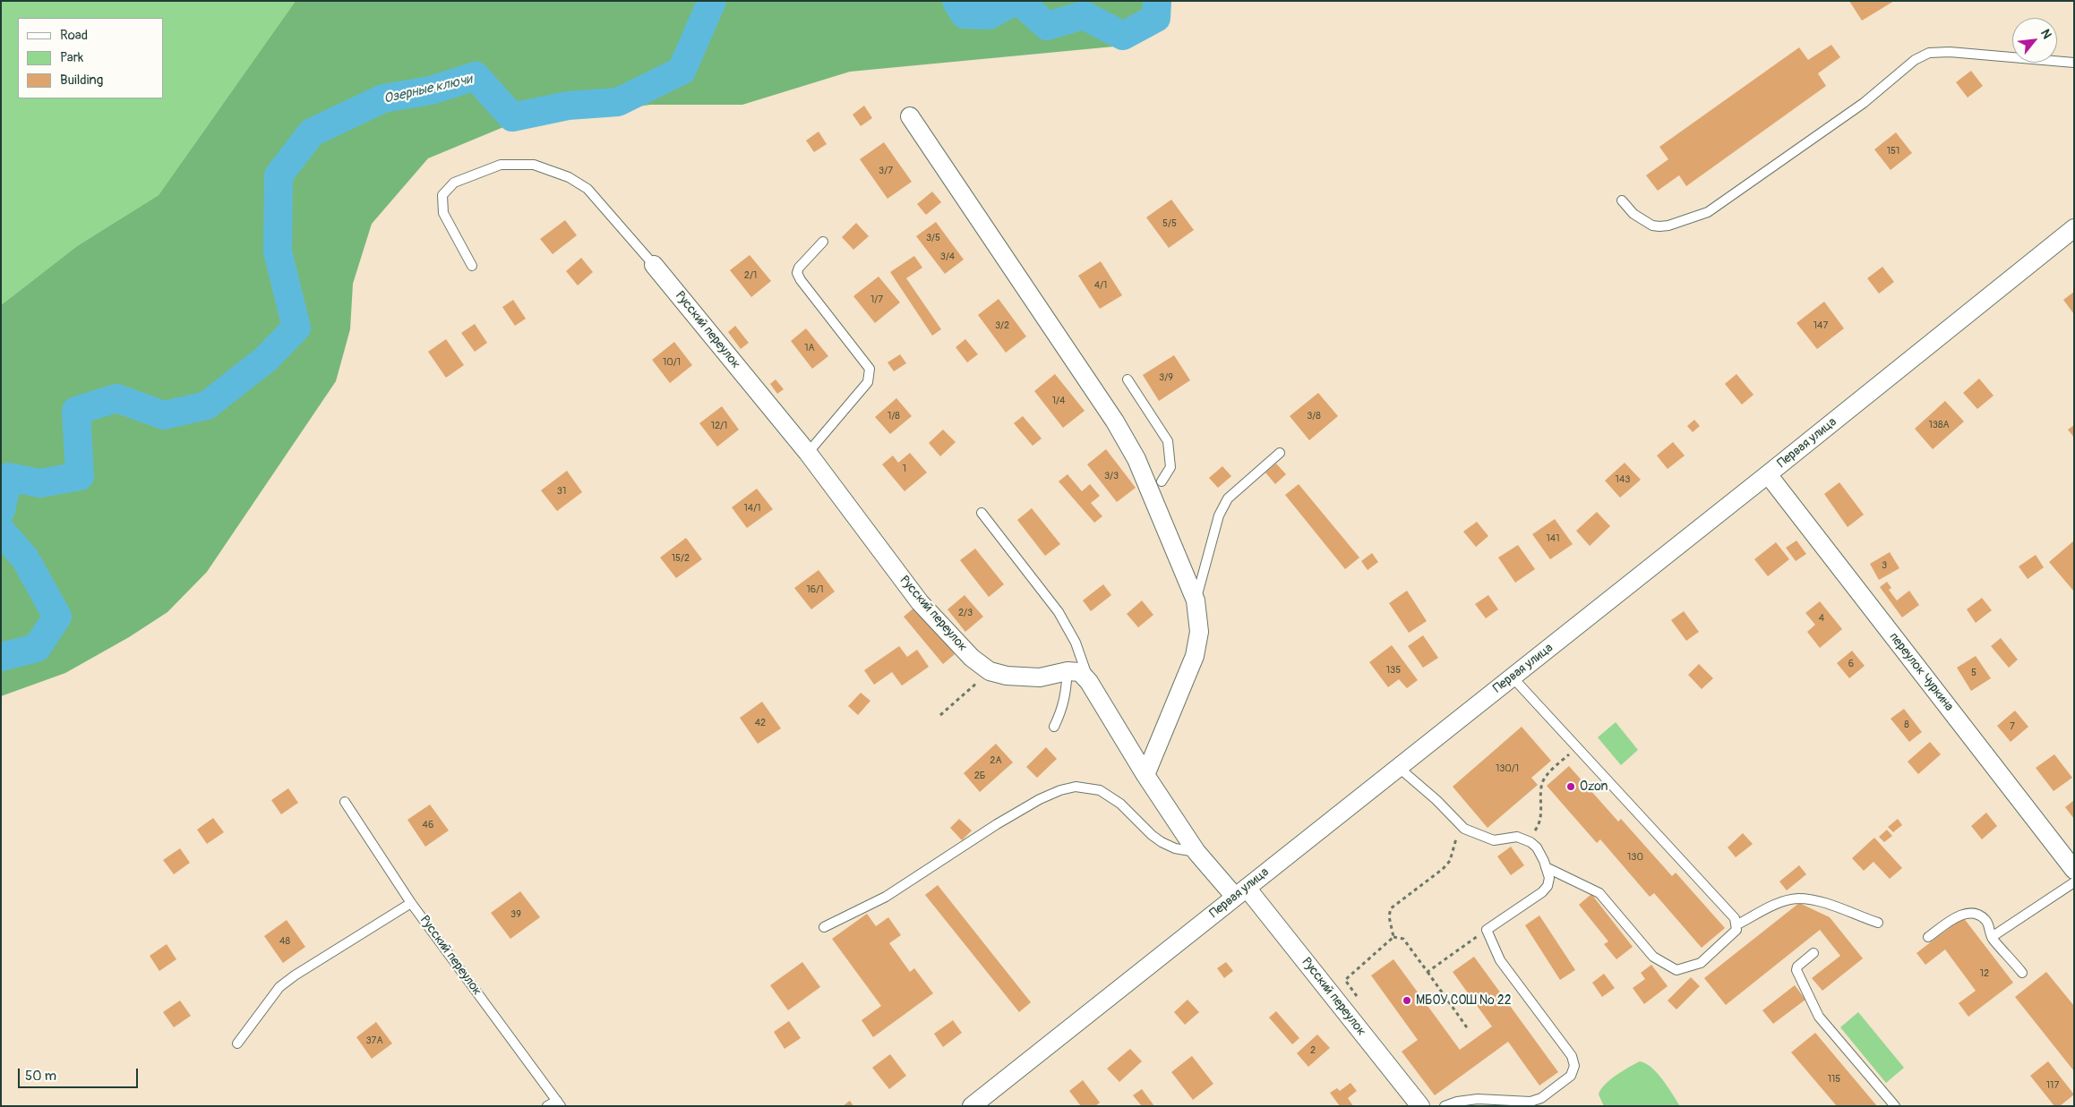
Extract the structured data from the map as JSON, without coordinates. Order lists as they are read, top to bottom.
{
  "streets": {
    "street": ["Русский переулок", "Первая улица", "переулок Чуркина"]
  },
  "crossings": [
    ["Русский переулок", "Первая улица"],
    ["Первая улица", "переулок Чуркина"]
  ],
  "water": ["Озерные ключи"],
  "places": ["Ozon", "МБОУ СОШ № 22"],
  "house_numbers": [
    "151",
    "3/7",
    "5/5",
    "3/5",
    "3/4",
    "2/1",
    "4/1",
    "1/7",
    "3/2",
    "147",
    "1А",
    "10/1",
    "3/9",
    "1/4",
    "1/8",
    "3/8",
    "138А",
    "12/1",
    "1",
    "3/3",
    "143",
    "31",
    "14/1",
    "141",
    "15/2",
    "3",
    "16/1",
    "2/3",
    "4",
    "6",
    "135",
    "5",
    "42",
    "8",
    "7",
    "2А",
    "130/1",
    "2Б",
    "46",
    "130",
    "39",
    "48",
    "12",
    "37А",
    "2",
    "115",
    "117"
  ],
  "legend": ["Road", "Park", "Building"],
  "scale_bar": "50 m",
  "north": "top right"
}
